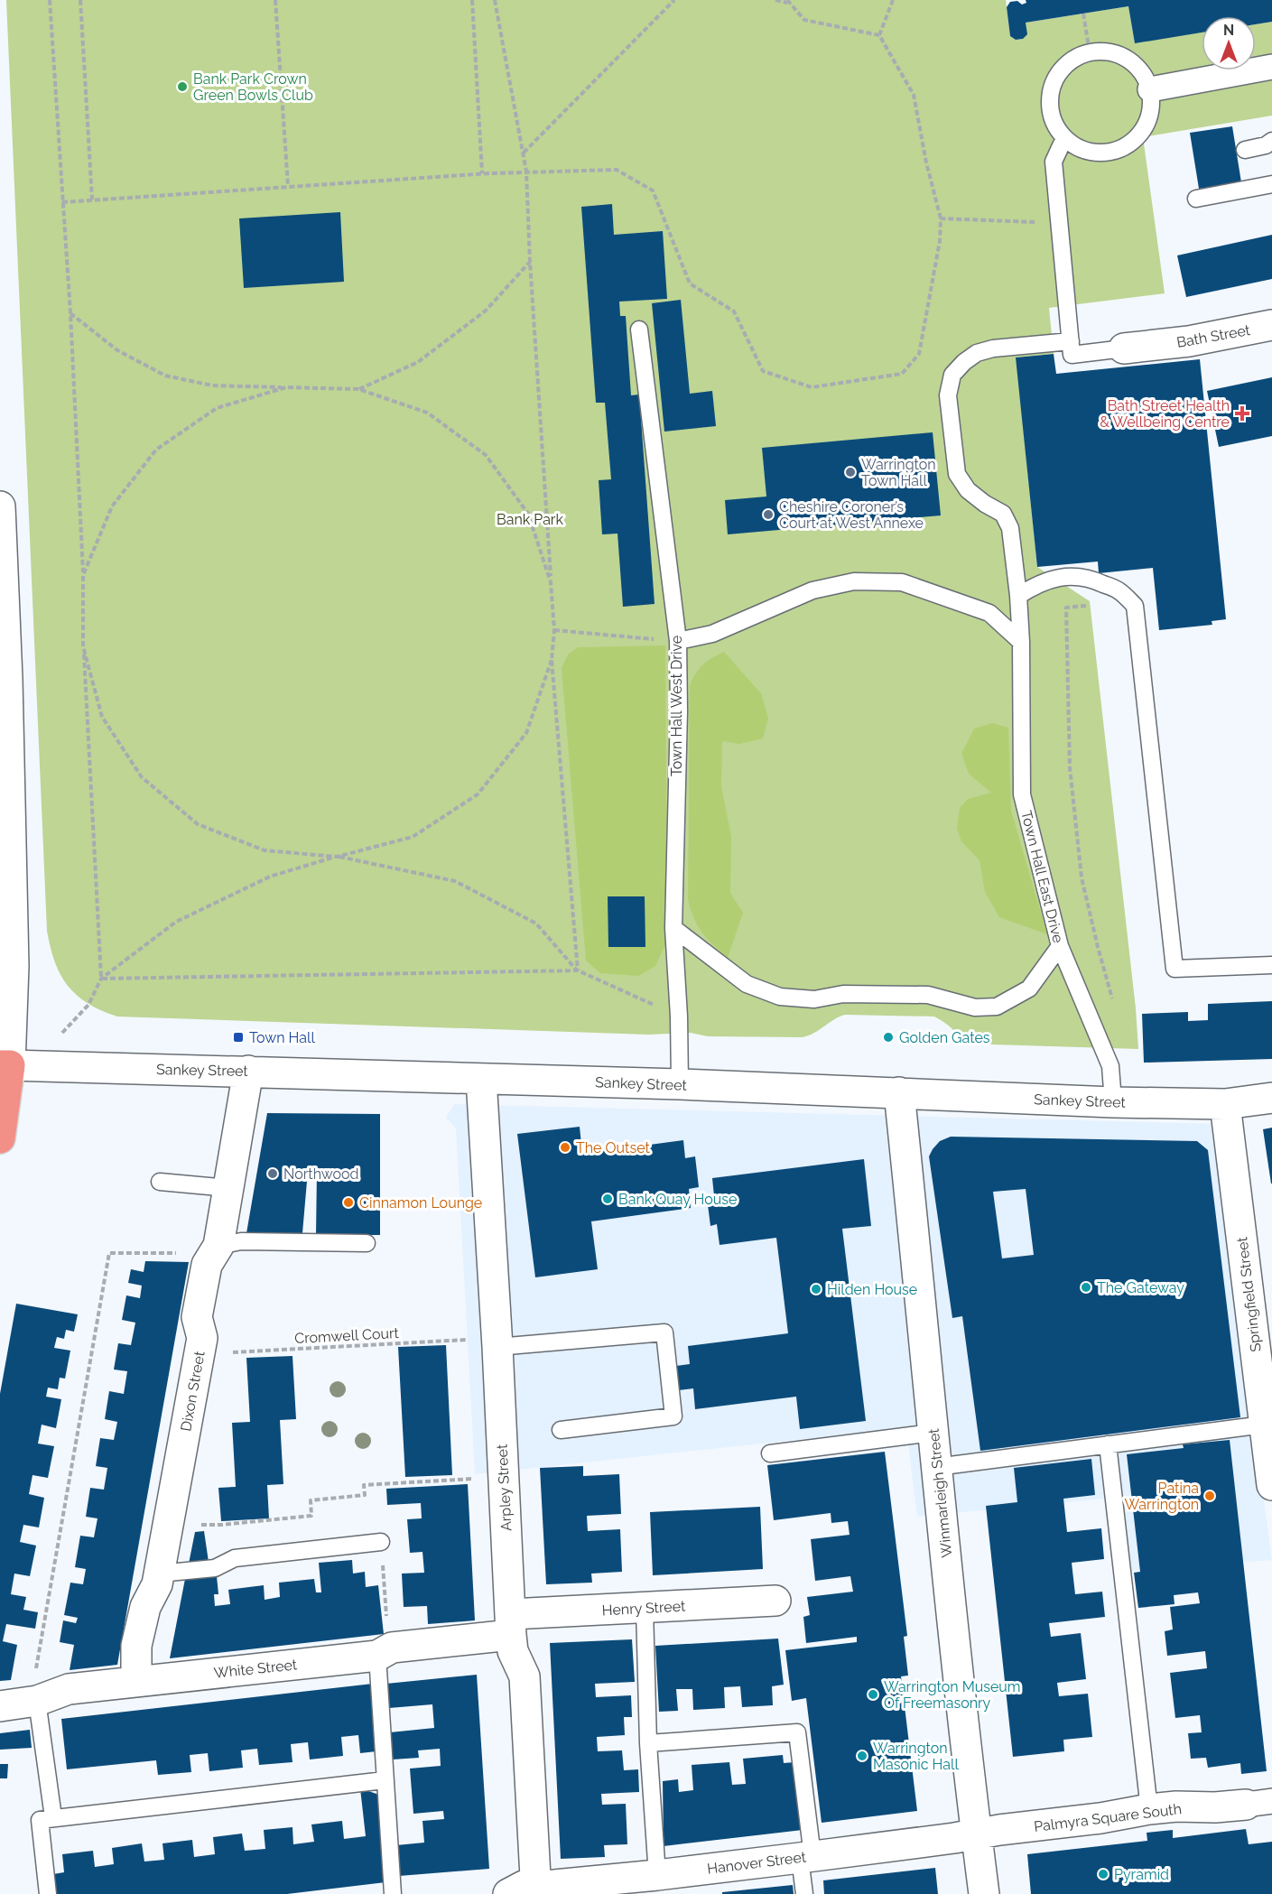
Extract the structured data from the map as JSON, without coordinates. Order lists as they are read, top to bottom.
{
  "streets": {
    "street": [
      "Bath Street",
      "Sankey Street",
      "Springfield Street",
      "Dixon Street",
      "Arpley Street",
      "Winmarleigh Street",
      "Henry Street",
      "White Street",
      "Palmyra Square South",
      "Hanover Street"
    ],
    "lane": ["Town Hall West Drive", "Town Hall East Drive"],
    "path": ["Cromwell Court"]
  },
  "crossings": [
    ["Bath Street", "Town Hall East Drive"],
    ["Town Hall West Drive", "Sankey Street"],
    ["Town Hall East Drive", "Sankey Street"],
    ["Sankey Street", "Springfield Street"],
    ["Sankey Street", "Dixon Street"],
    ["Sankey Street", "Arpley Street"],
    ["Sankey Street", "Winmarleigh Street"],
    ["Dixon Street", "White Street"],
    ["Arpley Street", "Henry Street"],
    ["Arpley Street", "White Street"],
    ["Arpley Street", "Hanover Street"],
    ["Winmarleigh Street", "Palmyra Square South"],
    ["Winmarleigh Street", "Hanover Street"],
    ["Henry Street", "White Street"],
    ["Palmyra Square South", "Hanover Street"]
  ],
  "parks": ["Bank Park"],
  "places": {
    "other": [
      "Bank Park Crown Green Bowls Club",
      "Warrington Town Hall",
      "Cheshire Coroner’s Court at West Annexe",
      "Golden Gates",
      "The Outset",
      "Northwood",
      "Bank Quay House",
      "Cinnamon Lounge",
      "The Gateway",
      "Hilden House",
      "Patina Warrington",
      "Warrington Museum Of Freemasonry",
      "Warrington Masonic Hall",
      "Pyramid"
    ],
    "health": ["Bath Street Health & Wellbeing Centre"],
    "transit": ["Town Hall"]
  },
  "north": "top"
}
